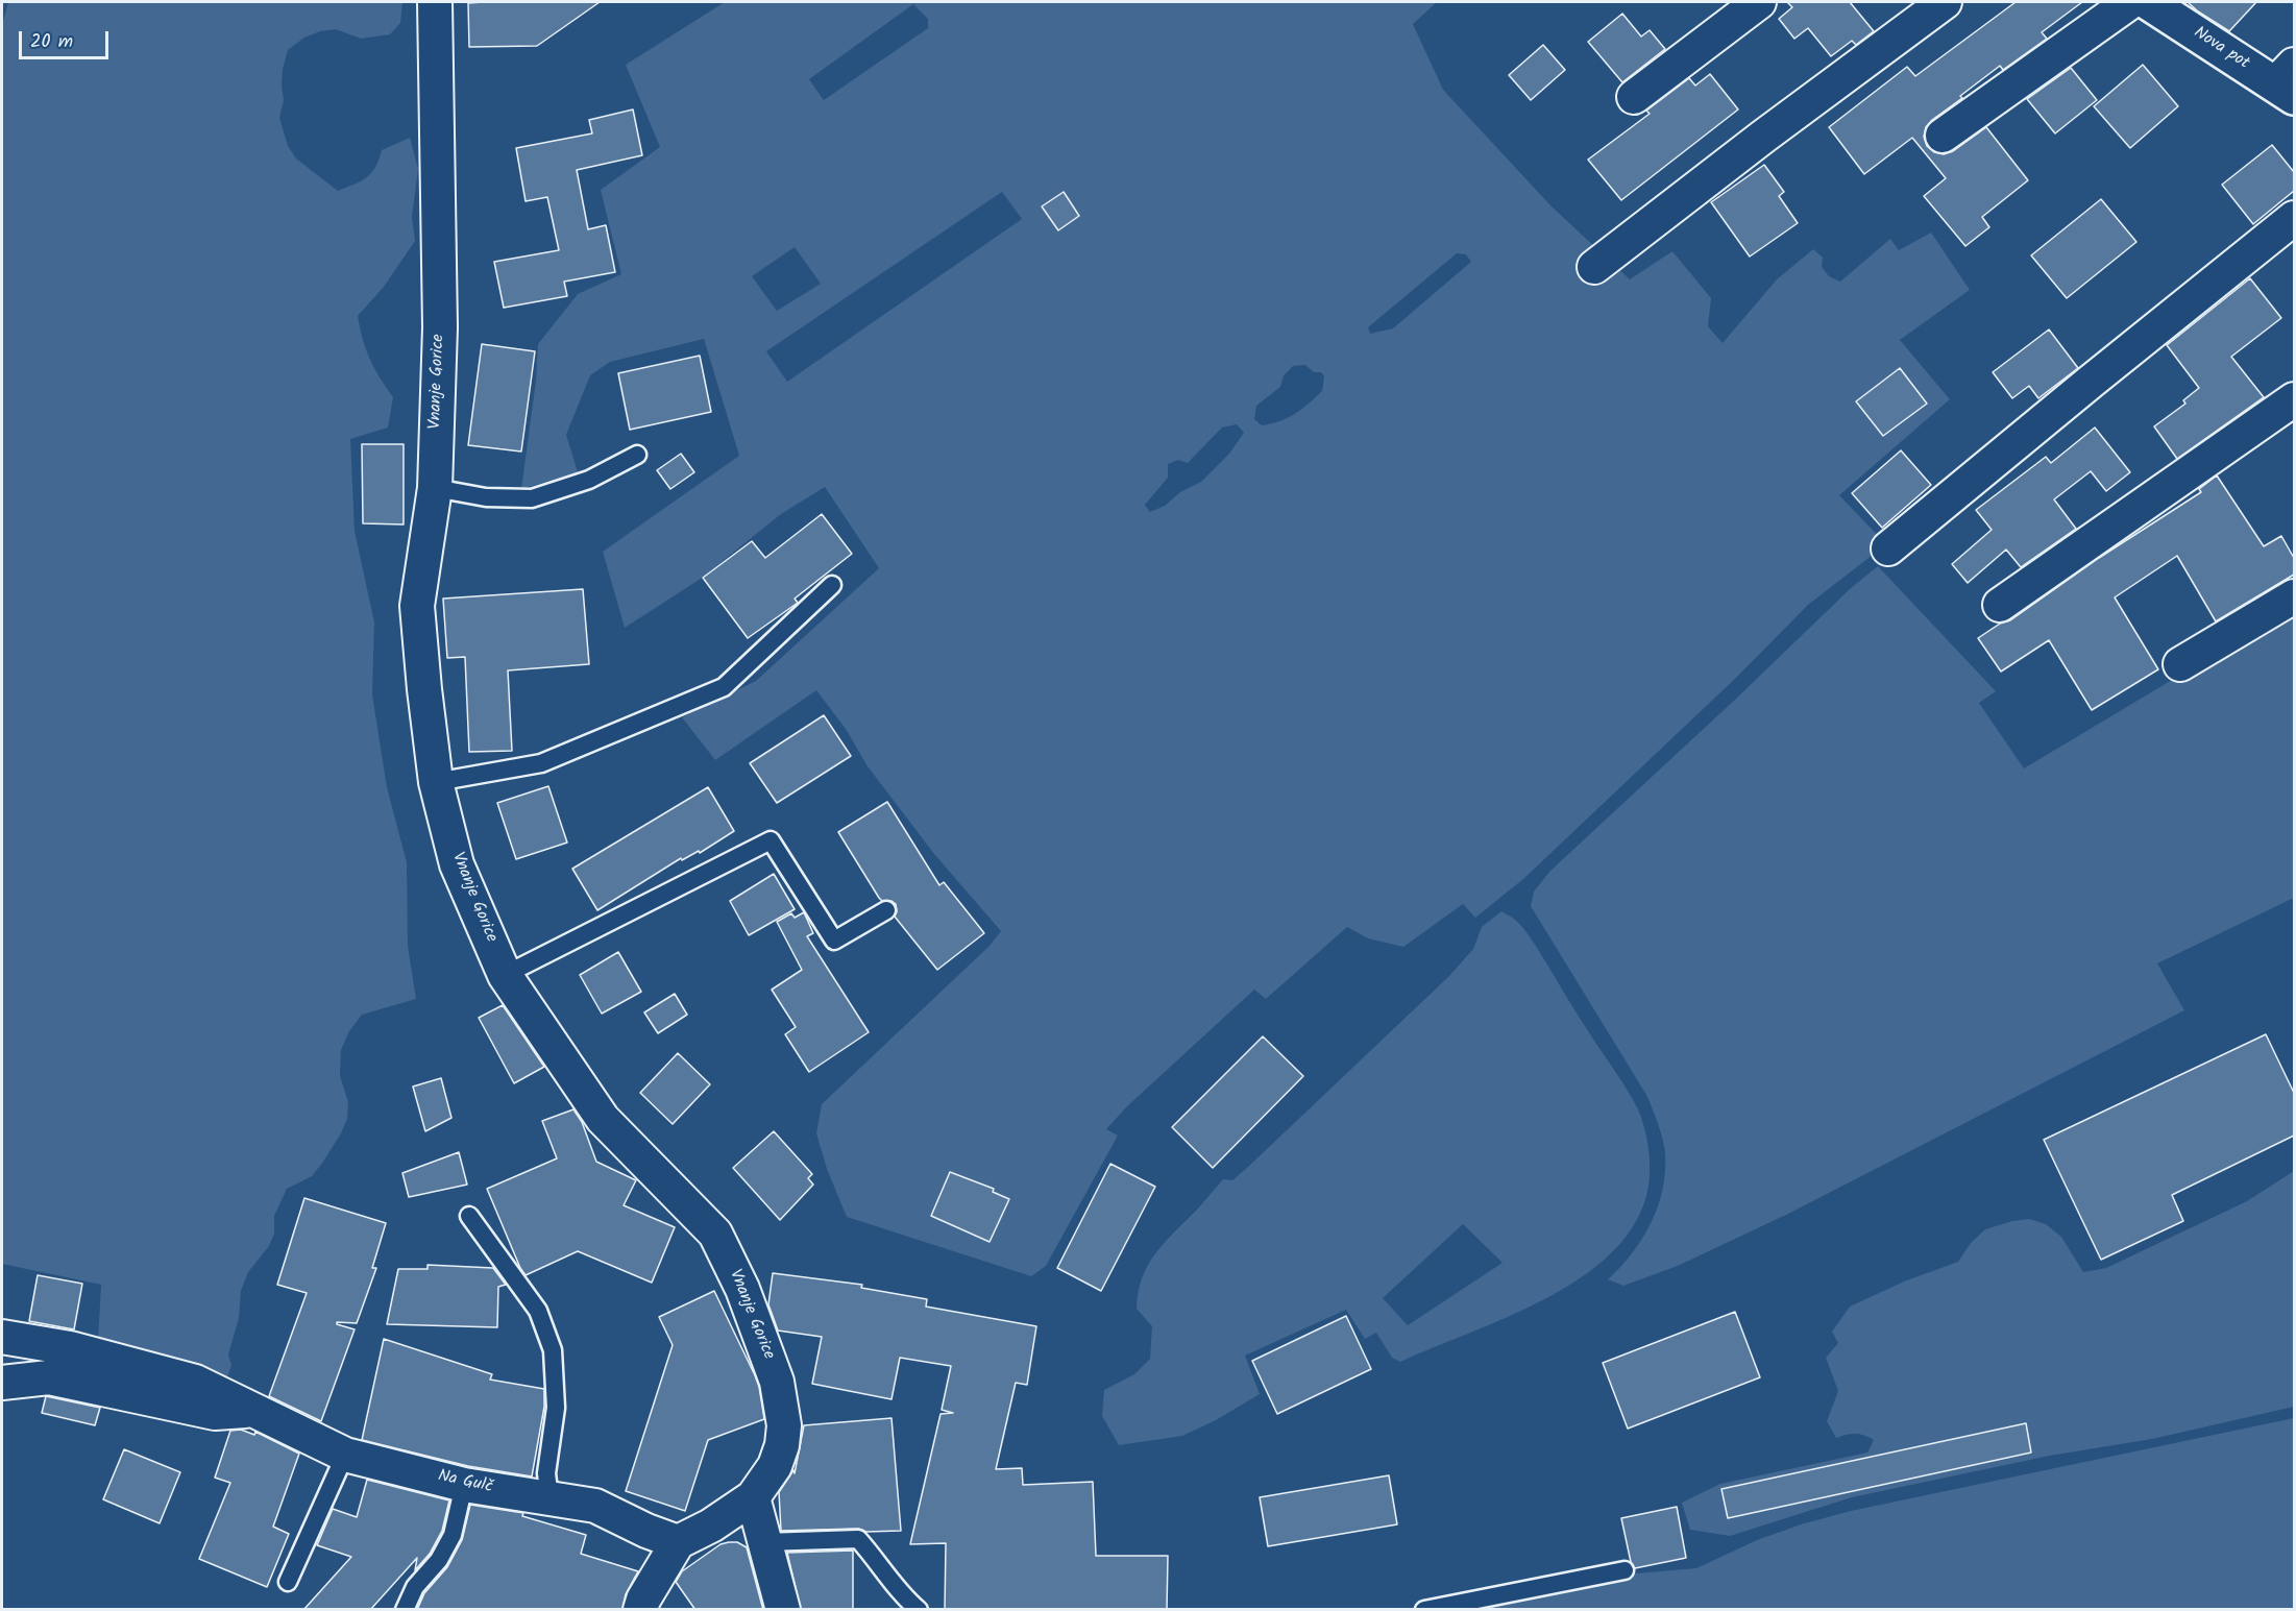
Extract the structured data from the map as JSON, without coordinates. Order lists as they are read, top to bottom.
{
  "streets": {
    "street": ["Nova pot", "Vnanje Gorice", "Na Gulč"]
  },
  "crossings": [
    ["Vnanje Gorice", "Na Gulč"]
  ],
  "scale_bar": "20 m"
}
